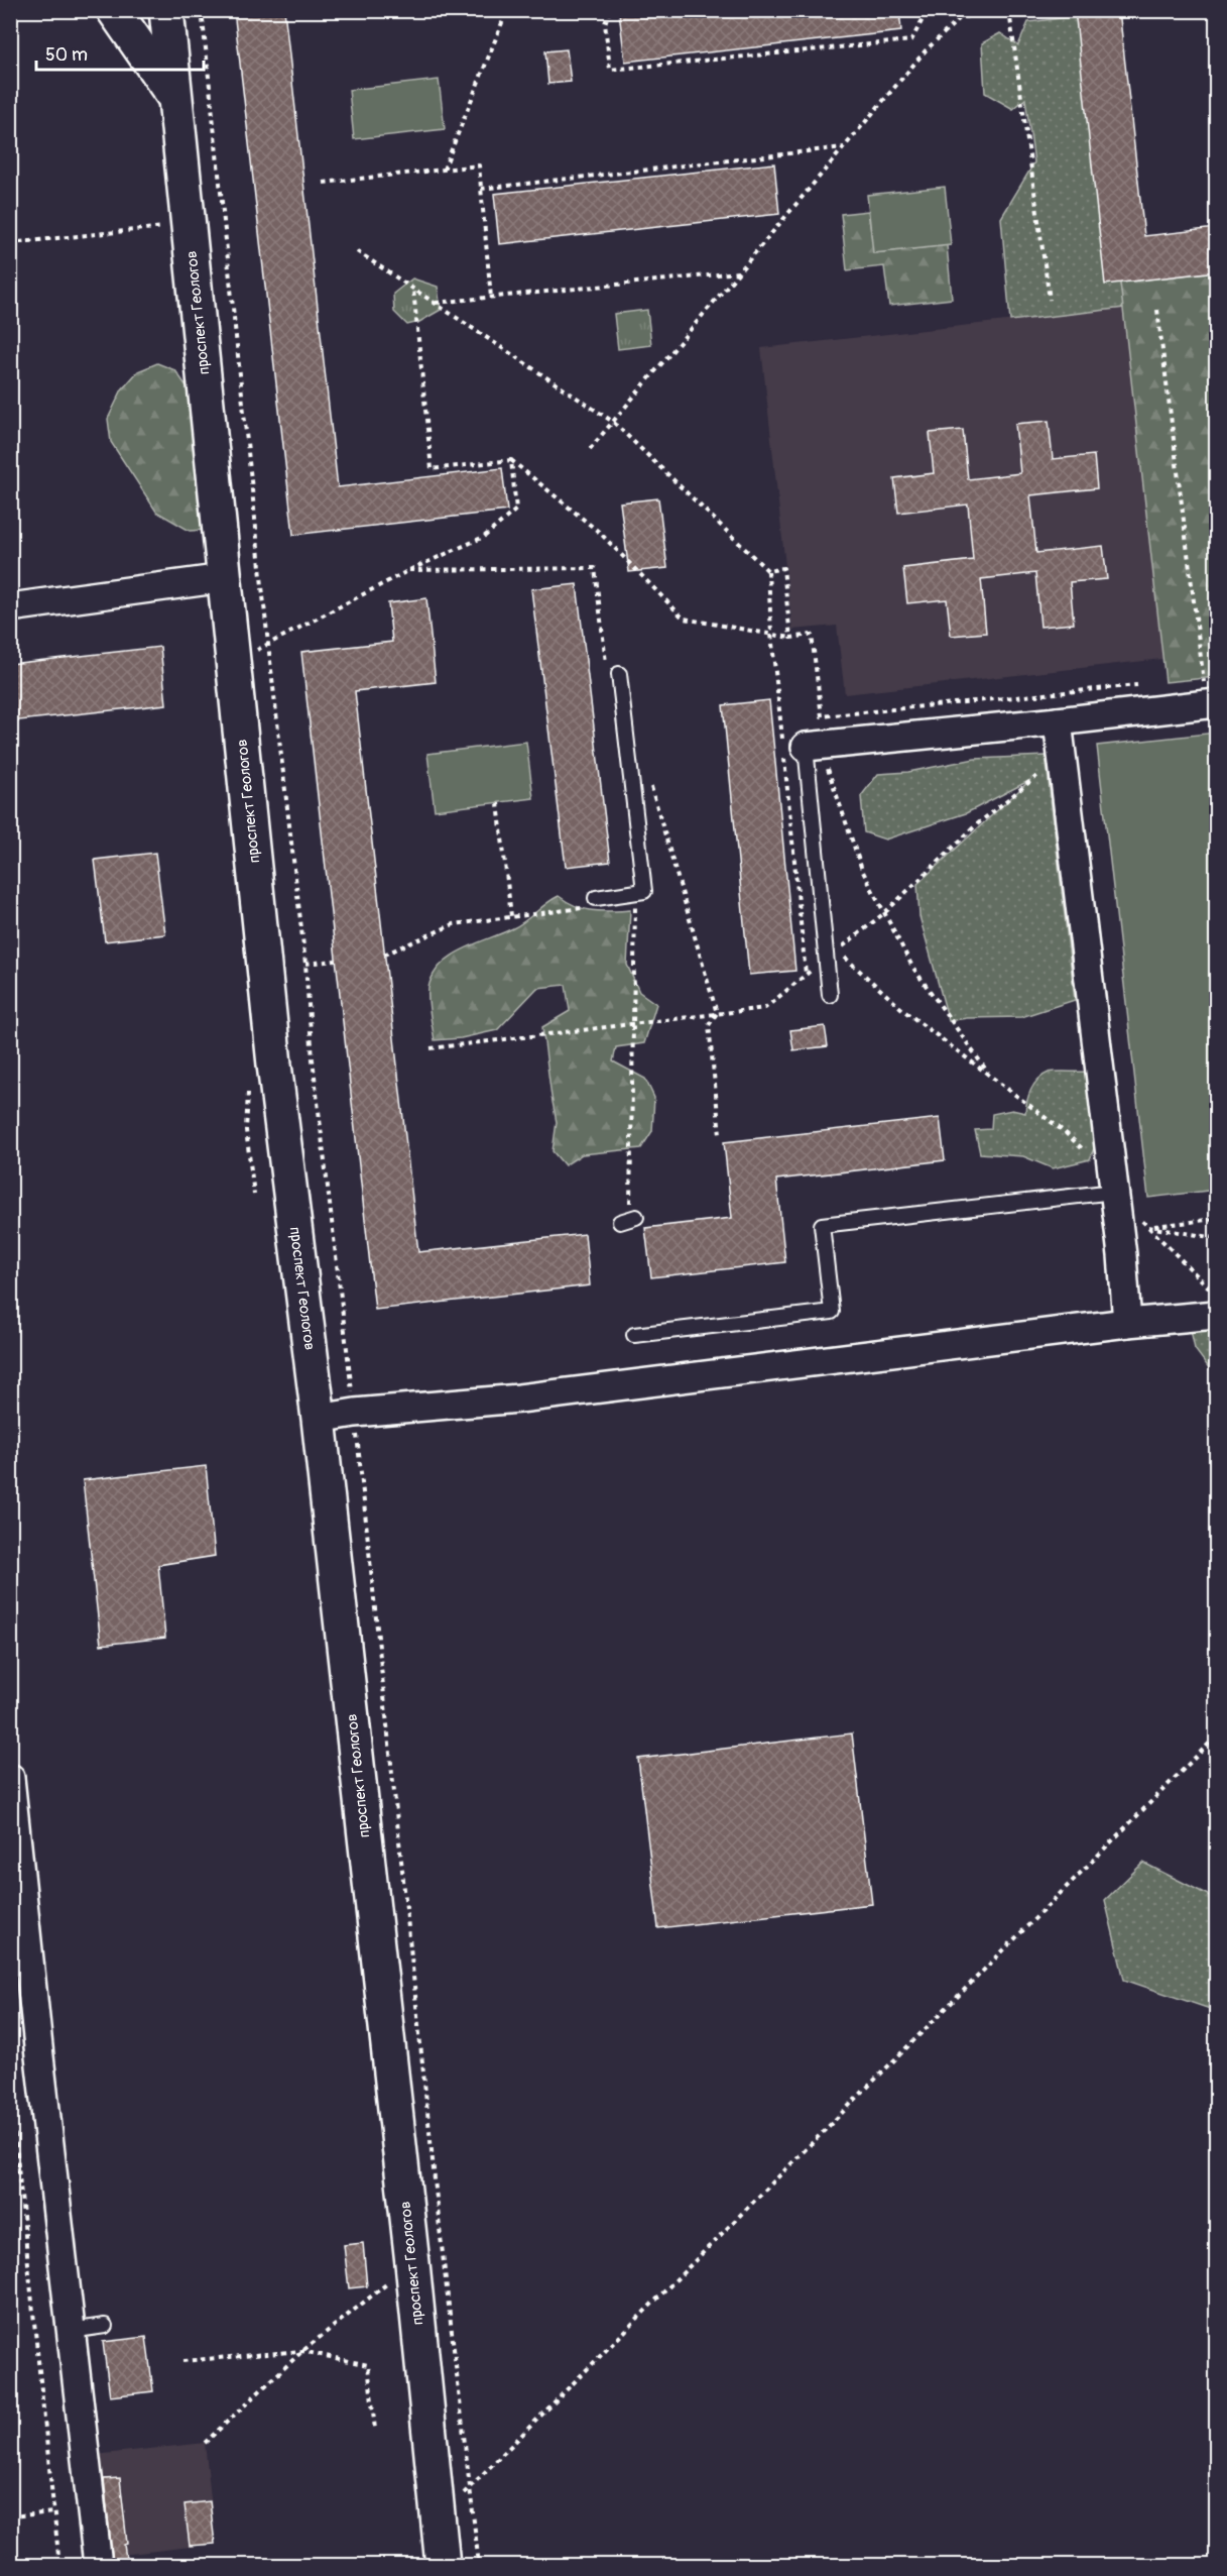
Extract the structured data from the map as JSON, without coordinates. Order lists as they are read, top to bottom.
{
  "streets": {
    "street": ["проспект Геологов"]
  },
  "scale_bar": "50 m"
}
